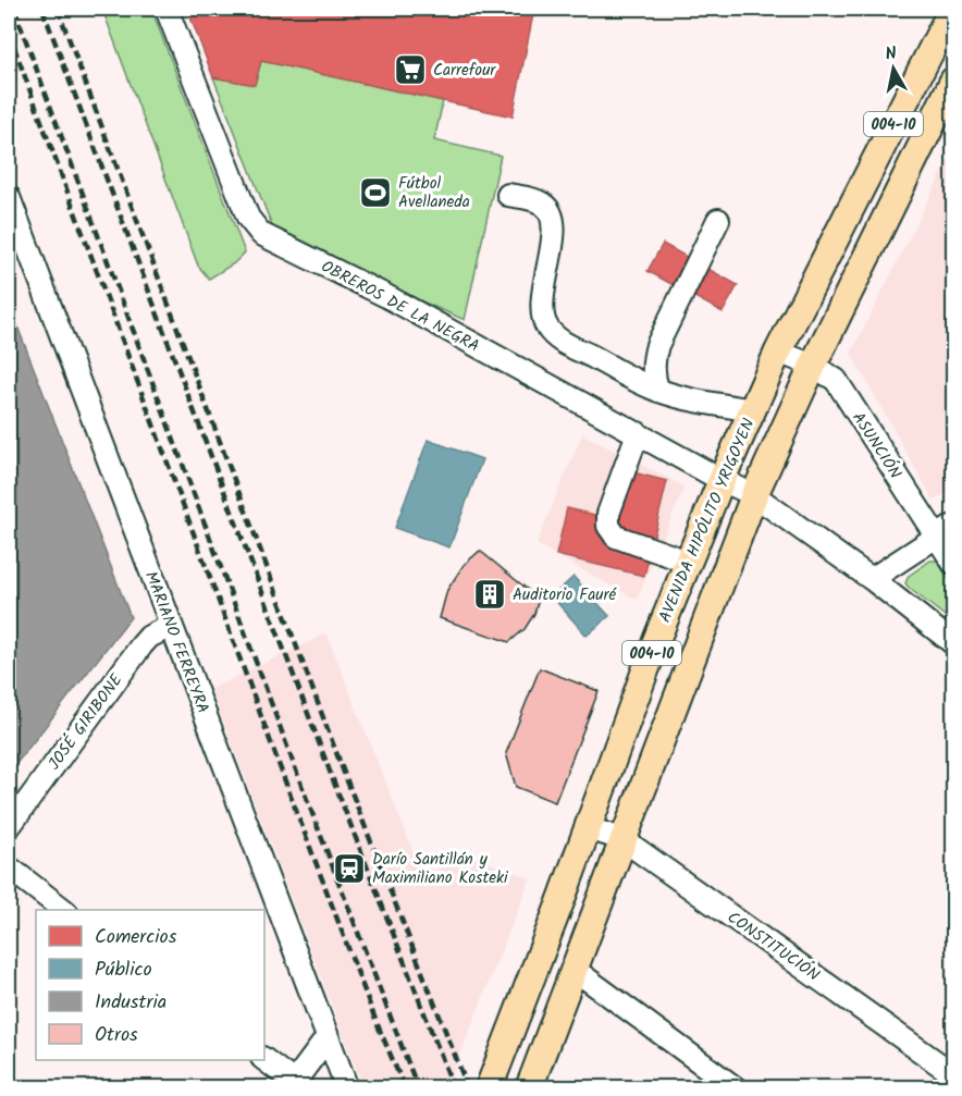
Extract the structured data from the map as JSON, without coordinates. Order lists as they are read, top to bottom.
{
  "streets": {
    "main road": ["004-10", "AVENIDA HIPÓLITO YRIGOYEN"],
    "street": [
      "OBREROS DE LA NEGRA",
      "ASUNCIÓN",
      "MARIANO FERREYRA",
      "JOSÉ GIRIBONE",
      "CONSTITUCIÓN"
    ]
  },
  "crossings": [
    ["004-10", "OBREROS DE LA NEGRA"],
    ["004-10", "ASUNCIÓN"],
    ["004-10", "CONSTITUCIÓN"],
    ["OBREROS DE LA NEGRA", "AVENIDA HIPÓLITO YRIGOYEN"],
    ["ASUNCIÓN", "AVENIDA HIPÓLITO YRIGOYEN"],
    ["AVENIDA HIPÓLITO YRIGOYEN", "CONSTITUCIÓN"],
    ["MARIANO FERREYRA", "JOSÉ GIRIBONE"]
  ],
  "places": {
    "supermarket": ["Carrefour"],
    "sports": ["Fútbol Avellaneda"],
    "building": ["Auditorio Fauré"],
    "station": ["Darío Santillán y Maximiliano Kosteki"]
  },
  "legend": [
    "Comercios",
    "Público",
    "Industria",
    "Otros"
  ],
  "north": "top"
}
